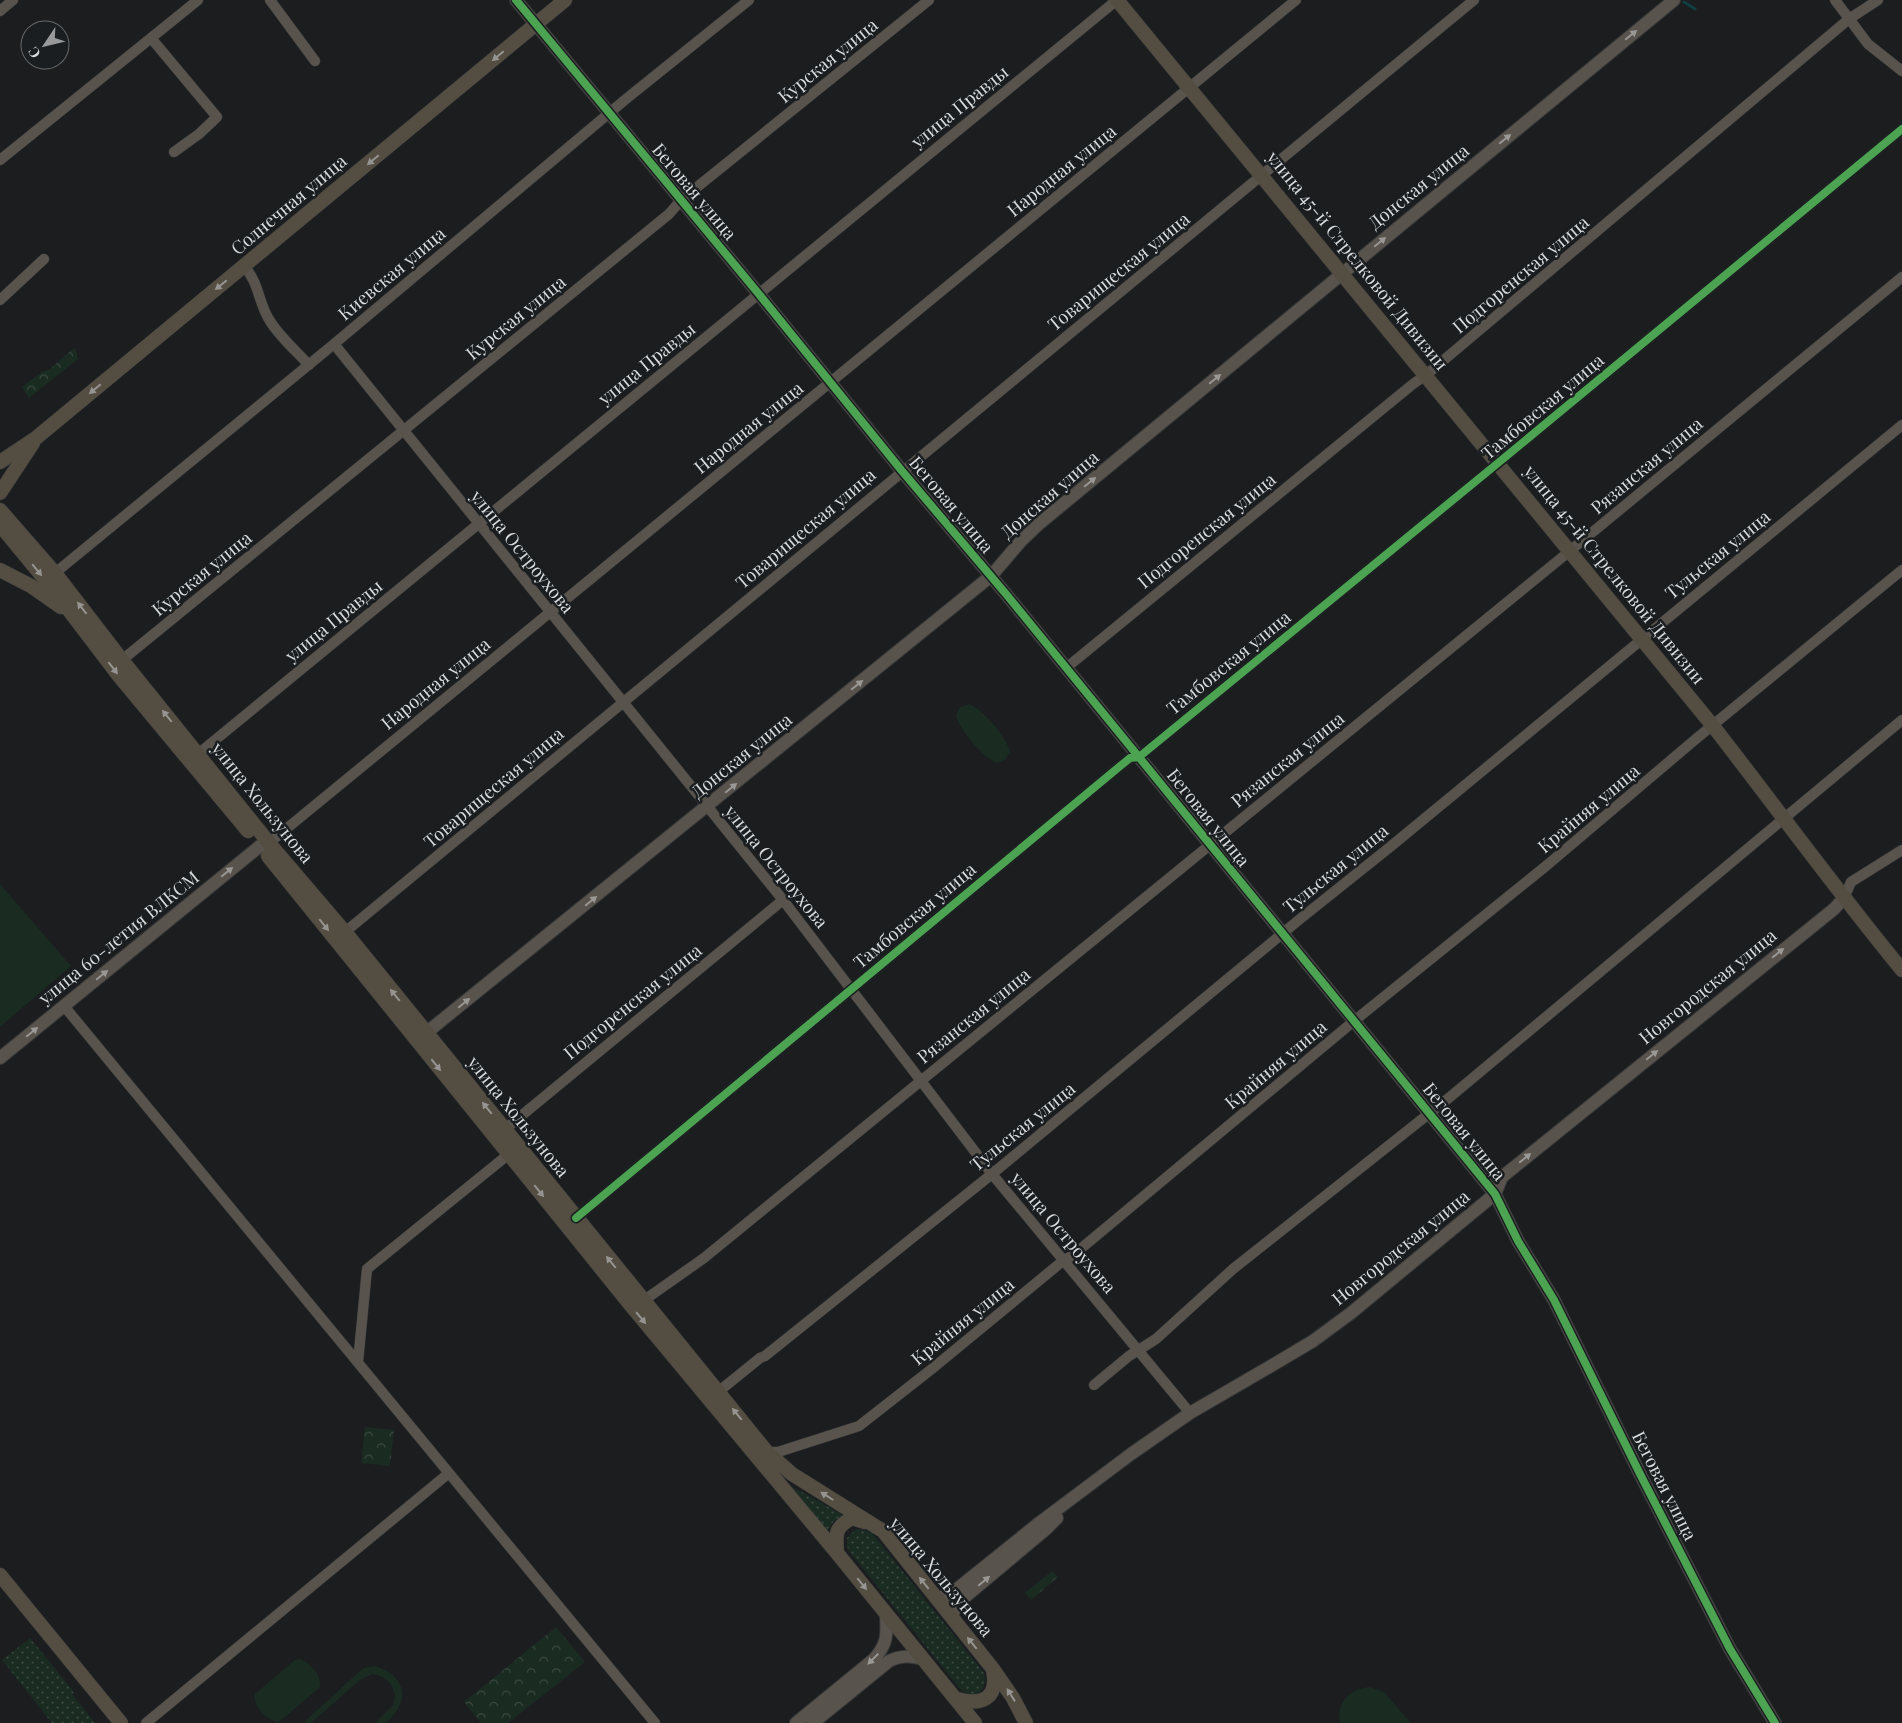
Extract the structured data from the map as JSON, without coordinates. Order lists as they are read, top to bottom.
{
  "streets": {
    "main road": ["Солнечная улица", "улица 45-й Стрелковой Дивизии", "улица Хользунова"],
    "street": [
      "Курская улица",
      "улица Правды",
      "Народная улица",
      "Донская улица",
      "Беговая улица",
      "Товарищеская улица",
      "Киевская улица",
      "Подгоренская улица",
      "Тамбовская улица",
      "Рязанская улица",
      "улица Остроухова",
      "Тульская улица",
      "Крайняя улица",
      "улица 60-летия ВЛКСМ",
      "Новгородская улица"
    ]
  },
  "crossings": [
    ["Курская улица", "Беговая улица"],
    ["Курская улица", "улица Остроухова"],
    ["Курская улица", "улица Хользунова"],
    ["улица Правды", "Беговая улица"],
    ["улица Правды", "улица 45-й Стрелковой Дивизии"],
    ["улица Правды", "улица Остроухова"],
    ["улица Правды", "улица Хользунова"],
    ["Народная улица", "Беговая улица"],
    ["Народная улица", "улица 45-й Стрелковой Дивизии"],
    ["Народная улица", "улица Остроухова"],
    ["Народная улица", "улица Хользунова"],
    ["Народная улица", "улица 60-летия ВЛКСМ"],
    ["Донская улица", "Беговая улица"],
    ["Донская улица", "улица 45-й Стрелковой Дивизии"],
    ["Донская улица", "улица Остроухова"],
    ["Донская улица", "улица Хользунова"],
    ["Беговая улица", "Солнечная улица"],
    ["Беговая улица", "Товарищеская улица"],
    ["Беговая улица", "Киевская улица"],
    ["Беговая улица", "Подгоренская улица"],
    ["Беговая улица", "Тамбовская улица"],
    ["Беговая улица", "Рязанская улица"],
    ["Беговая улица", "Тульская улица"],
    ["Беговая улица", "Крайняя улица"],
    ["Беговая улица", "Новгородская улица"],
    ["улица 45-й Стрелковой Дивизии", "Товарищеская улица"],
    ["улица 45-й Стрелковой Дивизии", "Подгоренская улица"],
    ["улица 45-й Стрелковой Дивизии", "Тамбовская улица"],
    ["улица 45-й Стрелковой Дивизии", "Рязанская улица"],
    ["улица 45-й Стрелковой Дивизии", "Тульская улица"],
    ["улица 45-й Стрелковой Дивизии", "Крайняя улица"],
    ["улица 45-й Стрелковой Дивизии", "Новгородская улица"],
    ["Товарищеская улица", "улица Остроухова"],
    ["Товарищеская улица", "улица Хользунова"],
    ["Киевская улица", "улица Остроухова"],
    ["Киевская улица", "улица Хользунова"],
    ["Подгоренская улица", "улица Остроухова"],
    ["Подгоренская улица", "улица Хользунова"],
    ["Тамбовская улица", "улица Остроухова"],
    ["Тамбовская улица", "улица Хользунова"],
    ["Рязанская улица", "улица Остроухова"],
    ["Рязанская улица", "улица Хользунова"],
    ["улица Остроухова", "Тульская улица"],
    ["улица Остроухова", "Крайняя улица"],
    ["улица Остроухова", "Новгородская улица"],
    ["Тульская улица", "улица Хользунова"],
    ["улица Хользунова", "Крайняя улица"],
    ["улица Хользунова", "улица 60-летия ВЛКСМ"],
    ["улица Хользунова", "Новгородская улица"]
  ],
  "one_way": ["Донская улица", "Солнечная улица", "улица 60-летия ВЛКСМ"],
  "north": "bottom left"
}
